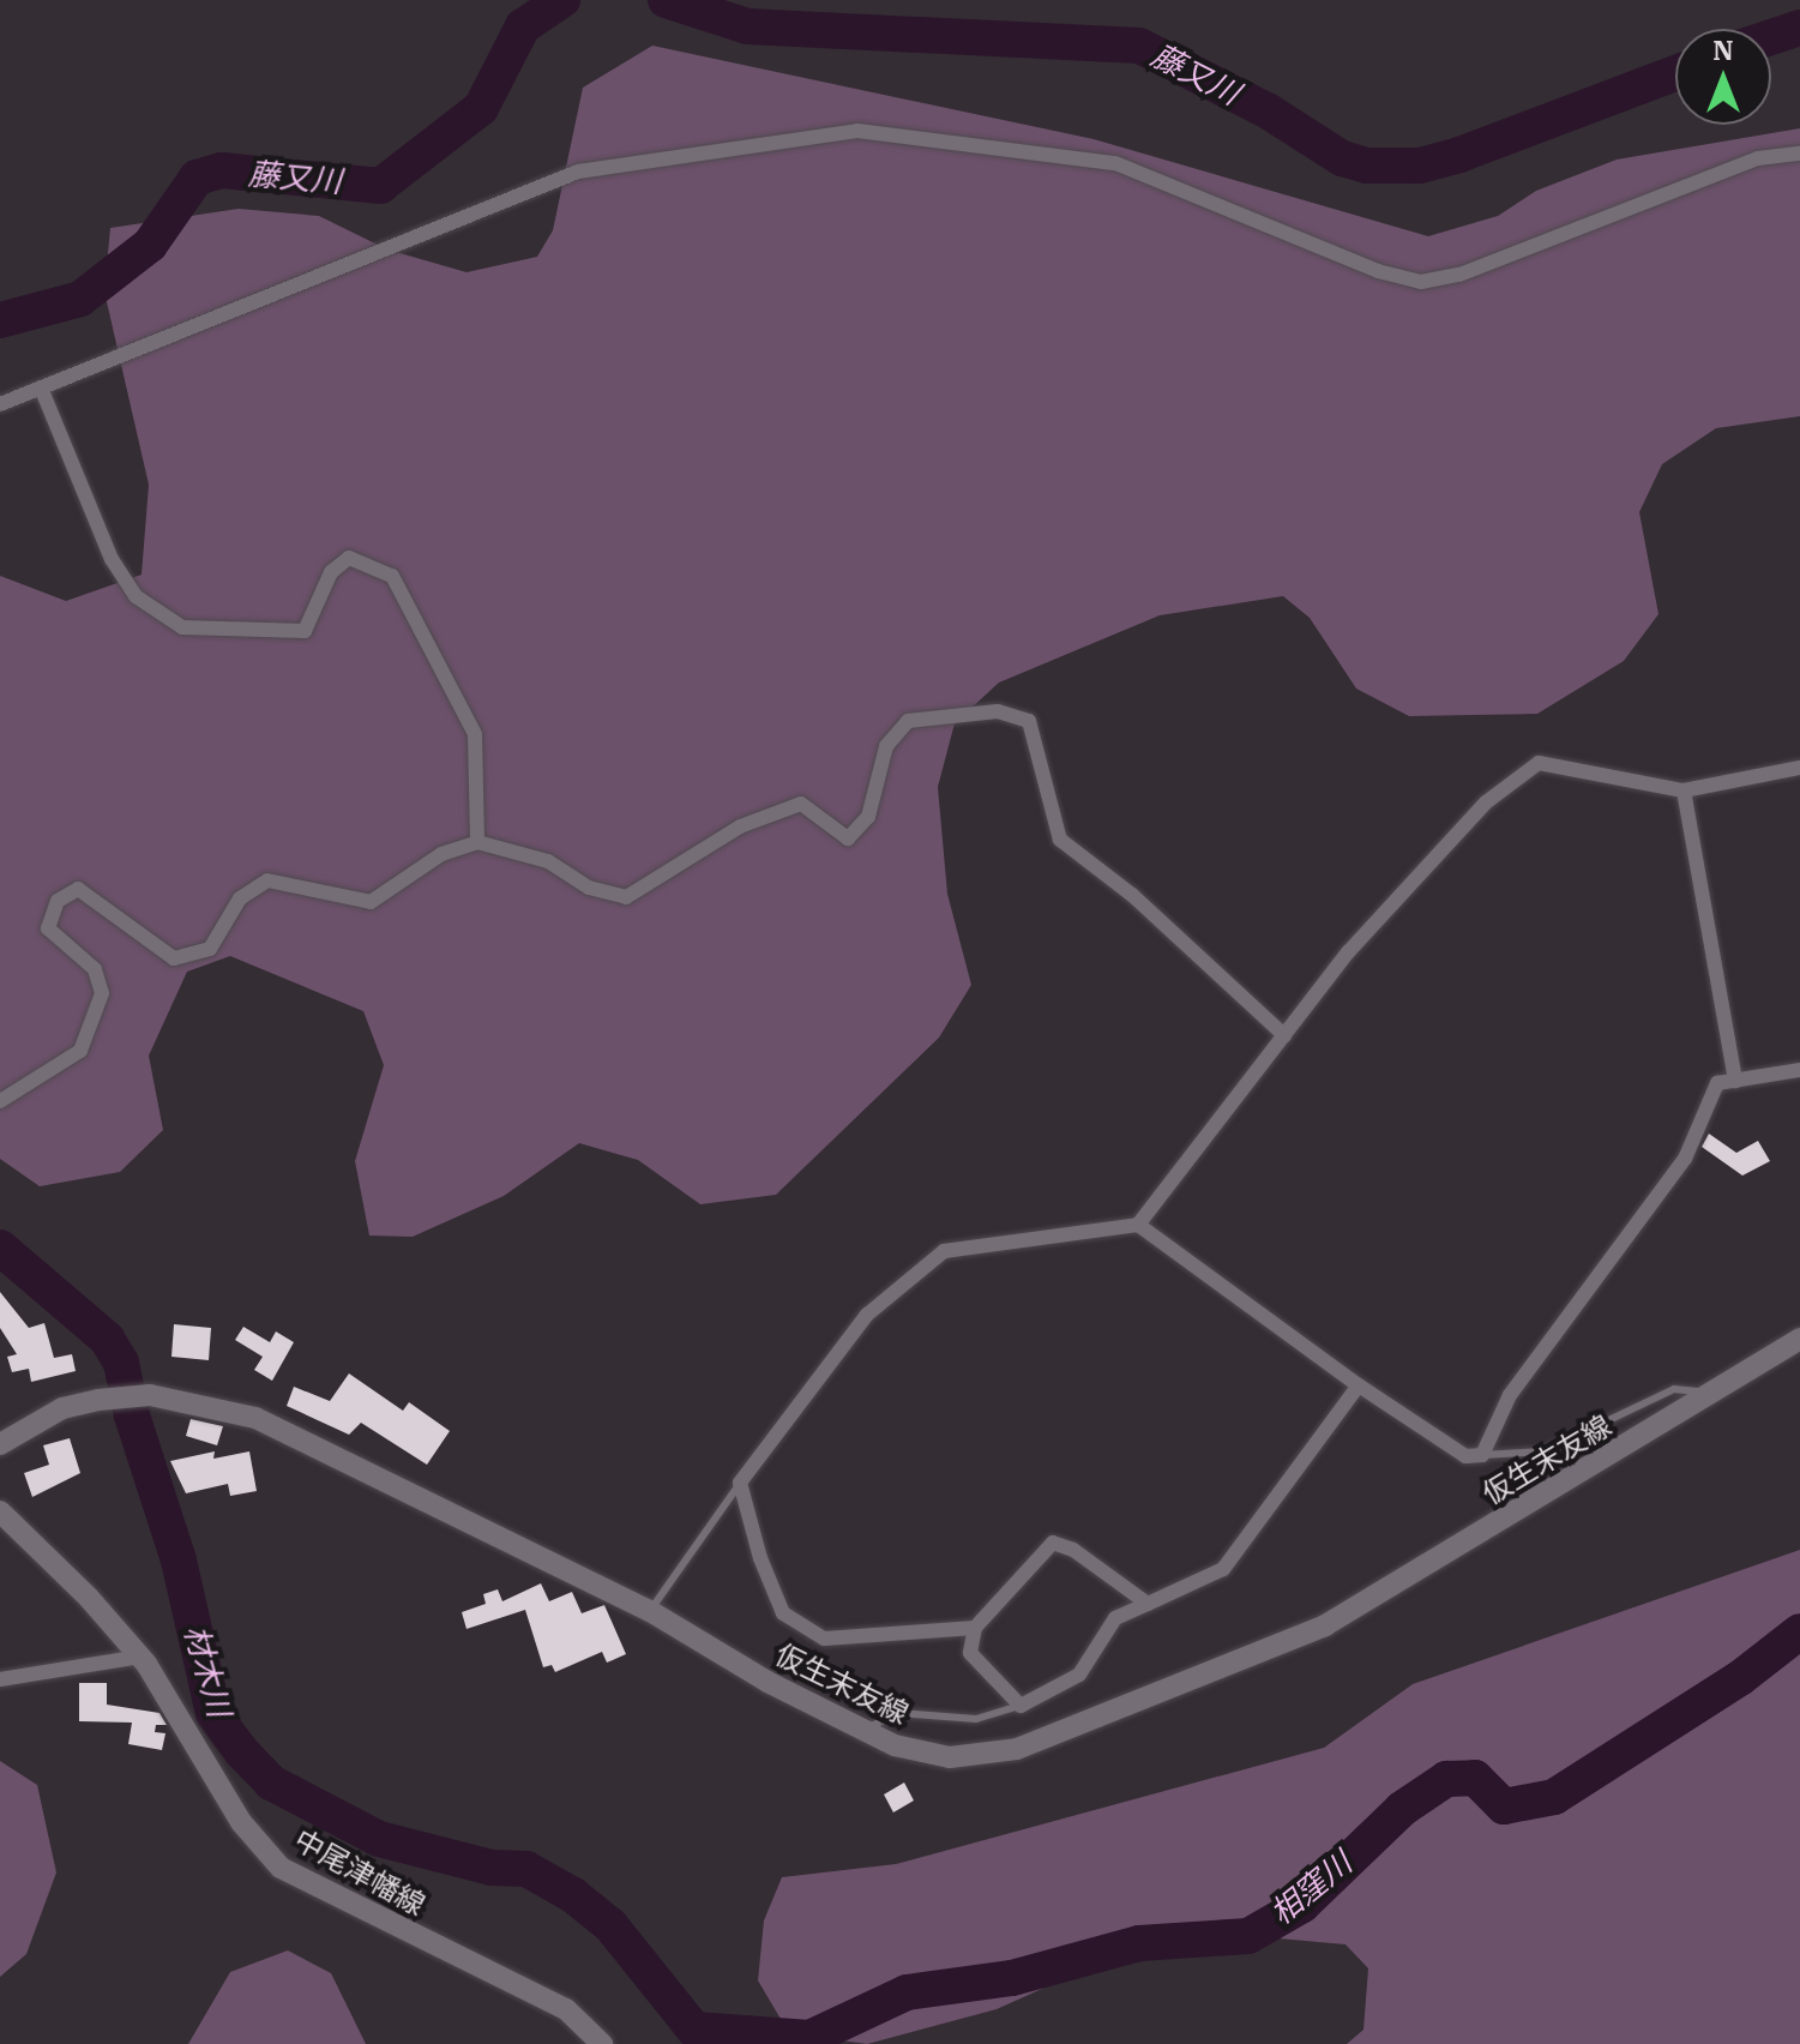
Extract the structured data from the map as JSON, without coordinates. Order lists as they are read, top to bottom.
{
  "streets": {
    "main road": ["仮生末友線", "中尾津幡線"]
  },
  "water": ["藤又川", "材木川", "相窪川"],
  "north": "top"
}
